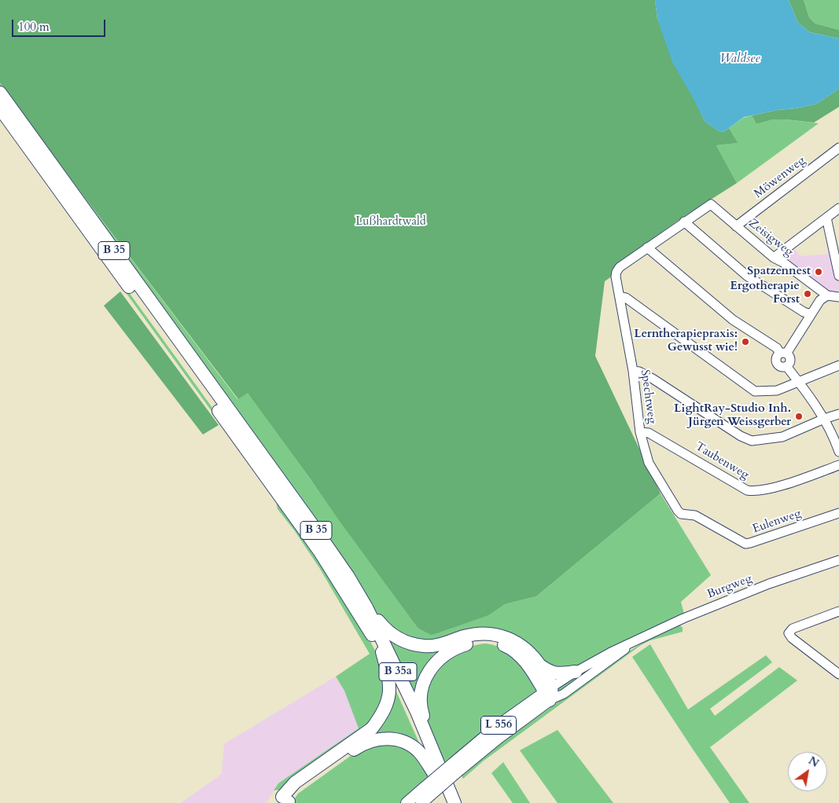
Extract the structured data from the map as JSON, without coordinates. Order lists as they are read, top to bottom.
{
  "streets": {
    "highway": ["B 35", "B 35a"],
    "main road": ["L 556"],
    "street": [
      "Möwenweg",
      "Zeisigweg",
      "Spechtweg",
      "Taubenweg",
      "Eulenweg",
      "Burgweg"
    ]
  },
  "crossings": [
    ["Möwenweg", "Zeisigweg"],
    ["Zeisigweg", "Spechtweg"],
    ["B 35", "Burgweg"],
    ["B 35", "B 35a"],
    ["B 35", "L 556"],
    ["Spechtweg", "Taubenweg"],
    ["Spechtweg", "Eulenweg"],
    ["Burgweg", "L 556"]
  ],
  "water": ["Waldsee"],
  "parks": ["Lußhardtwald"],
  "places": [
    "Spatzennest",
    "Ergotherapie Forst",
    "Lerntherapiepraxis: Gewusst wie!",
    "LightRay-Studio Inh. Jürgen Weissgerber"
  ],
  "scale_bar": "100 m",
  "north": "top right"
}
